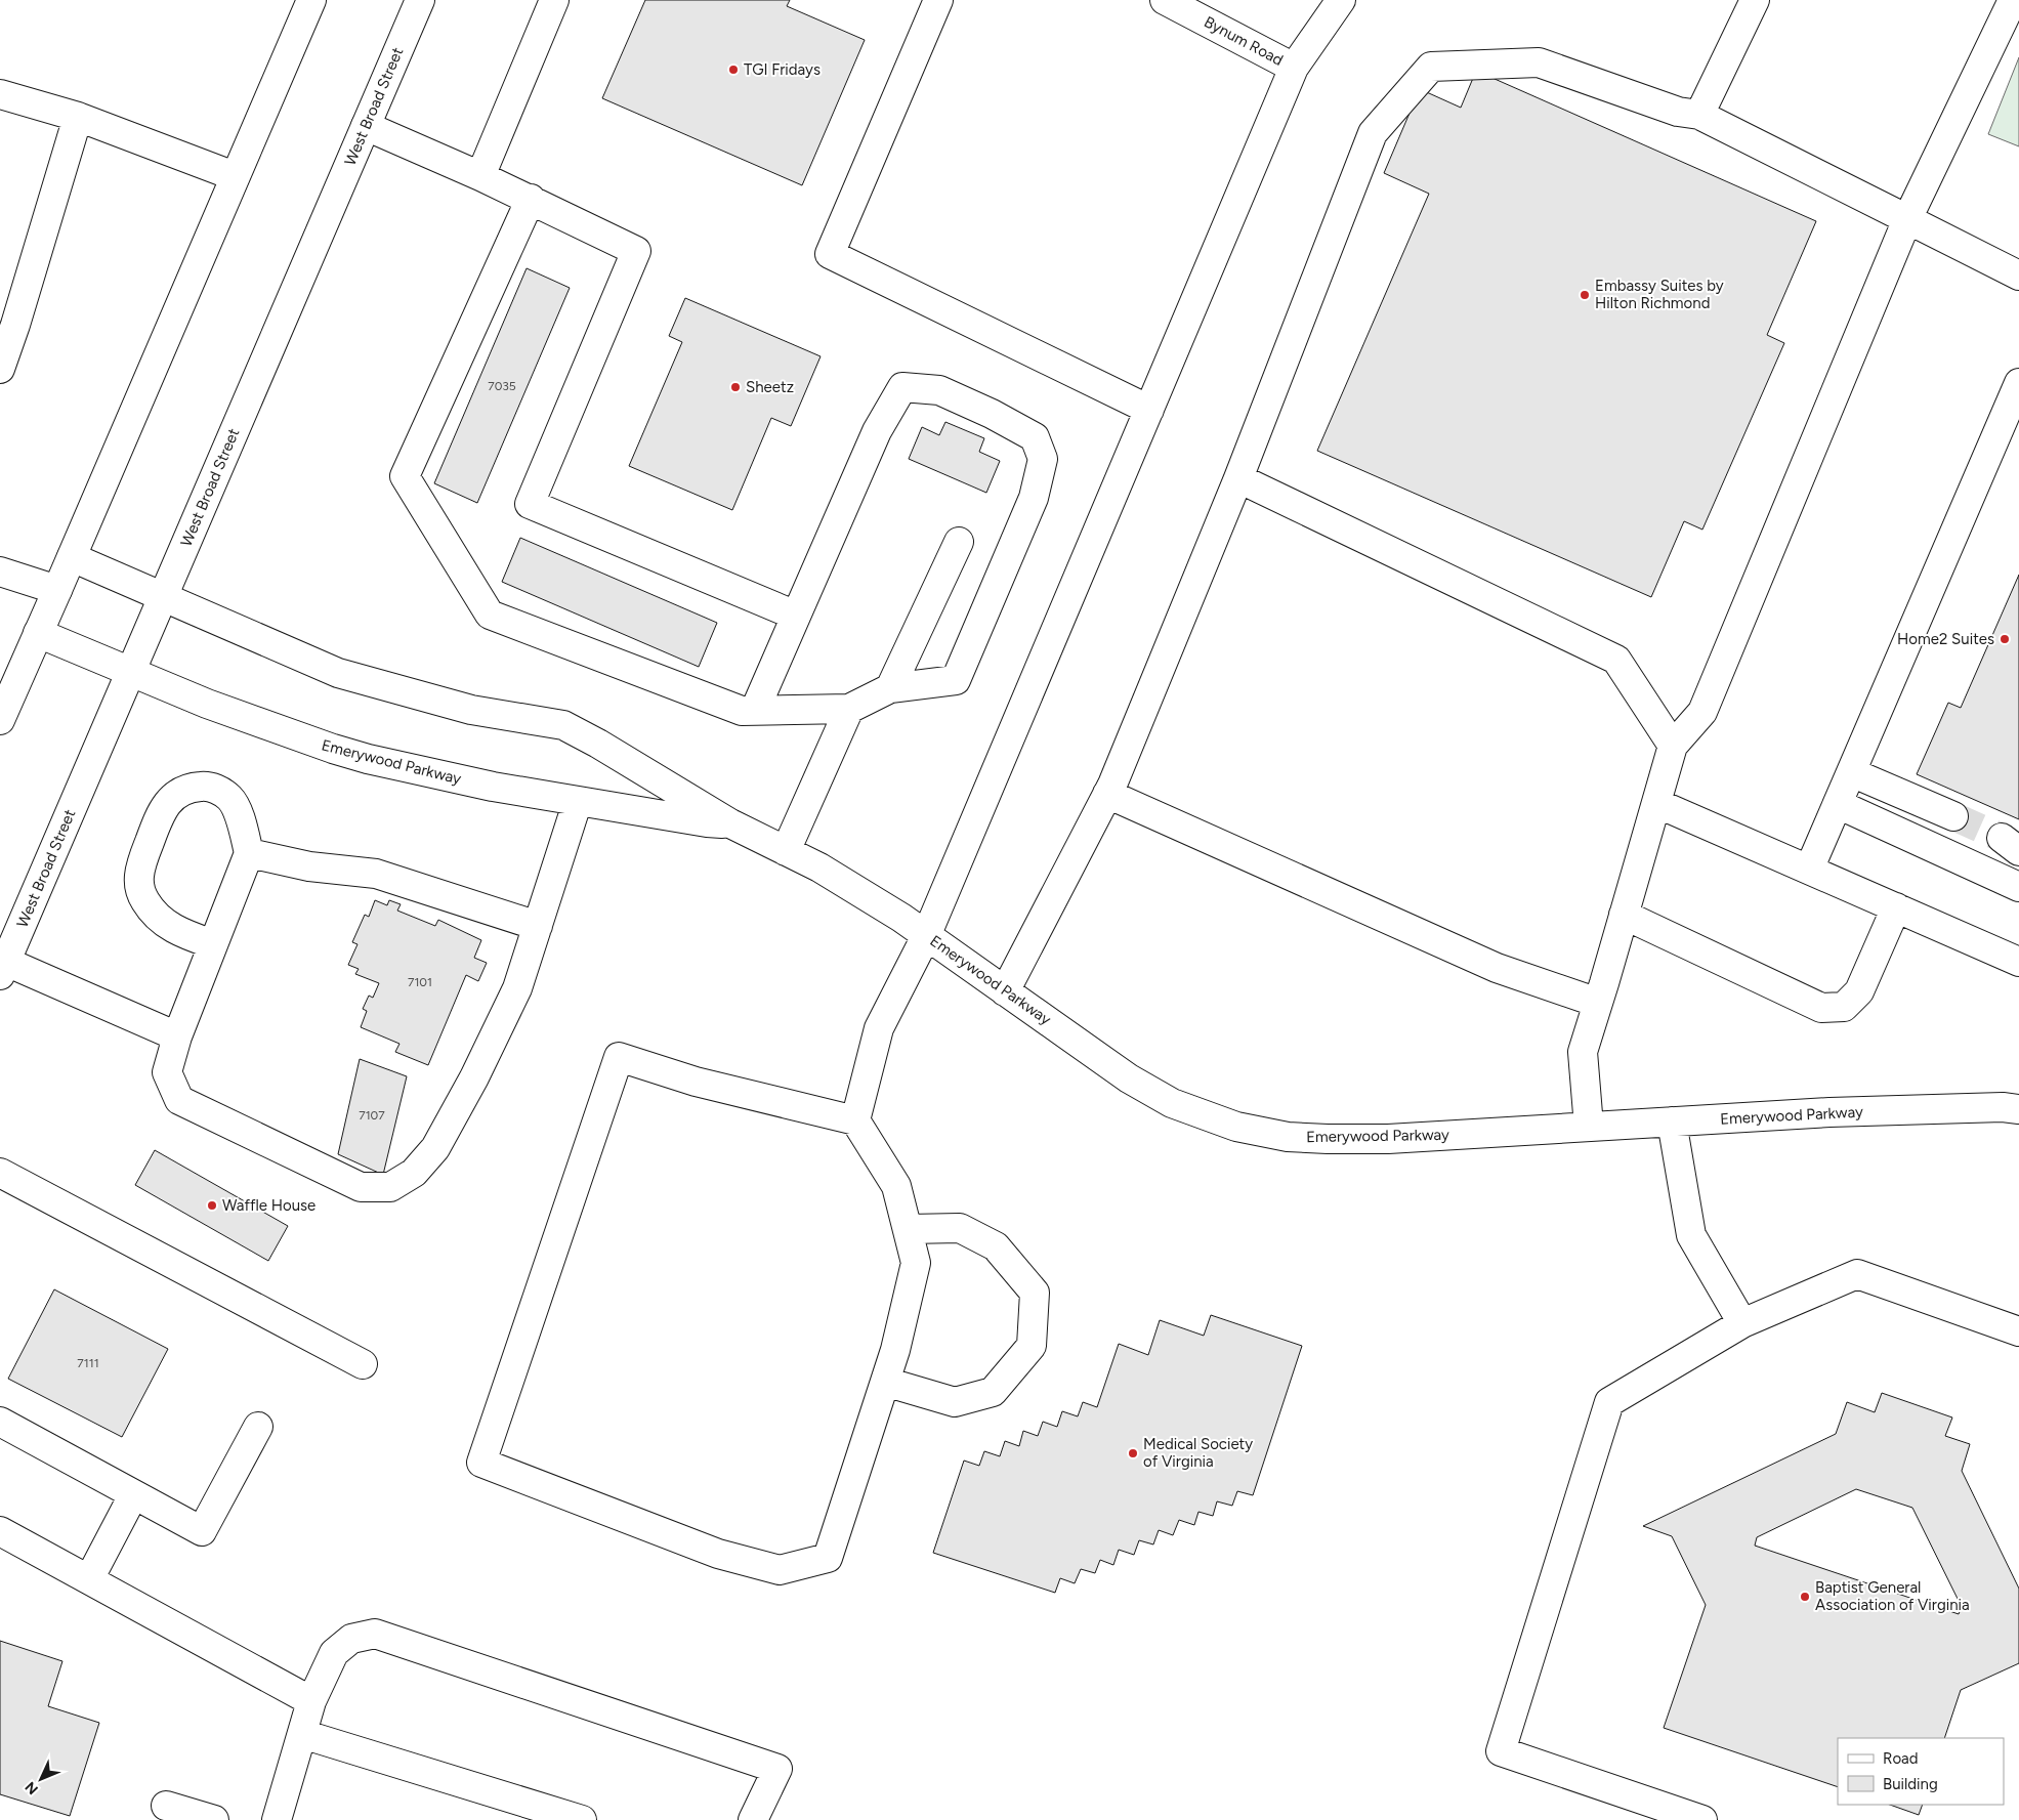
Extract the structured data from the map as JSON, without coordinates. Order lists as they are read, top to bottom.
{
  "streets": {
    "street": ["Bynum Road", "West Broad Street", "Emerywood Parkway"]
  },
  "crossings": [
    ["West Broad Street", "Emerywood Parkway"]
  ],
  "places": [
    "TGI Fridays",
    "Embassy Suites by Hilton Richmond",
    "Sheetz",
    "Home2 Suites",
    "Waffle House",
    "Medical Society of Virginia",
    "Baptist General Association of Virginia"
  ],
  "house_numbers": [
    "7035",
    "7101",
    "7107",
    "7111"
  ],
  "legend": ["Road", "Building"],
  "north": "bottom left"
}
